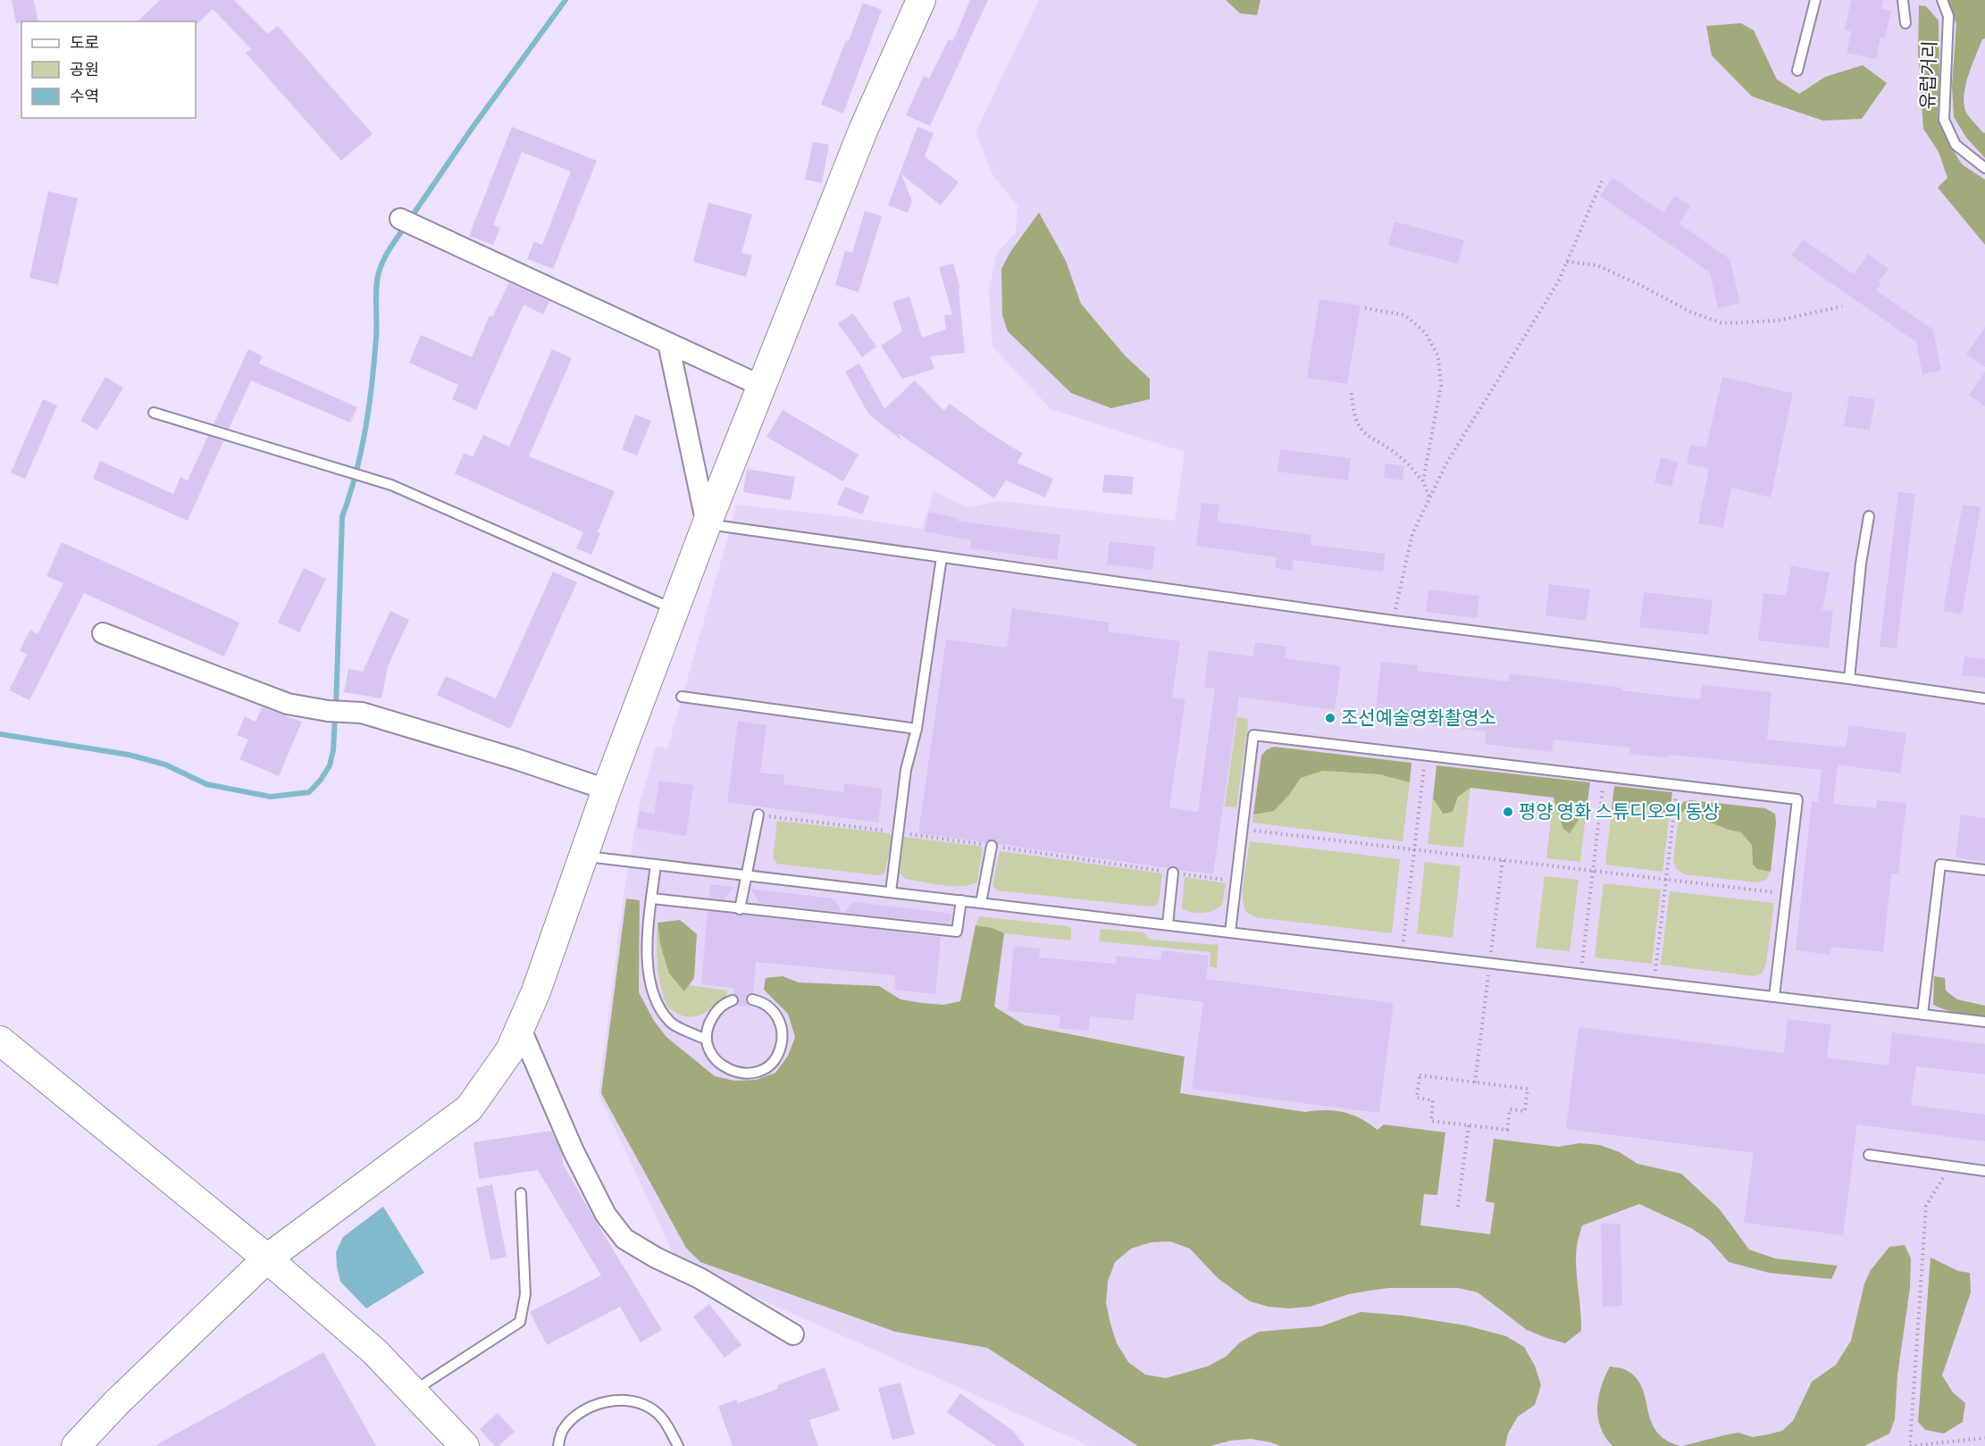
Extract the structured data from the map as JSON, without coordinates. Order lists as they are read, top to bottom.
{
  "streets": {
    "lane": ["유럽거리"]
  },
  "places": ["조선예술영화촬영소", "평양 영화 스튜디오의 동상"],
  "legend": ["도로", "공원", "수역"]
}
